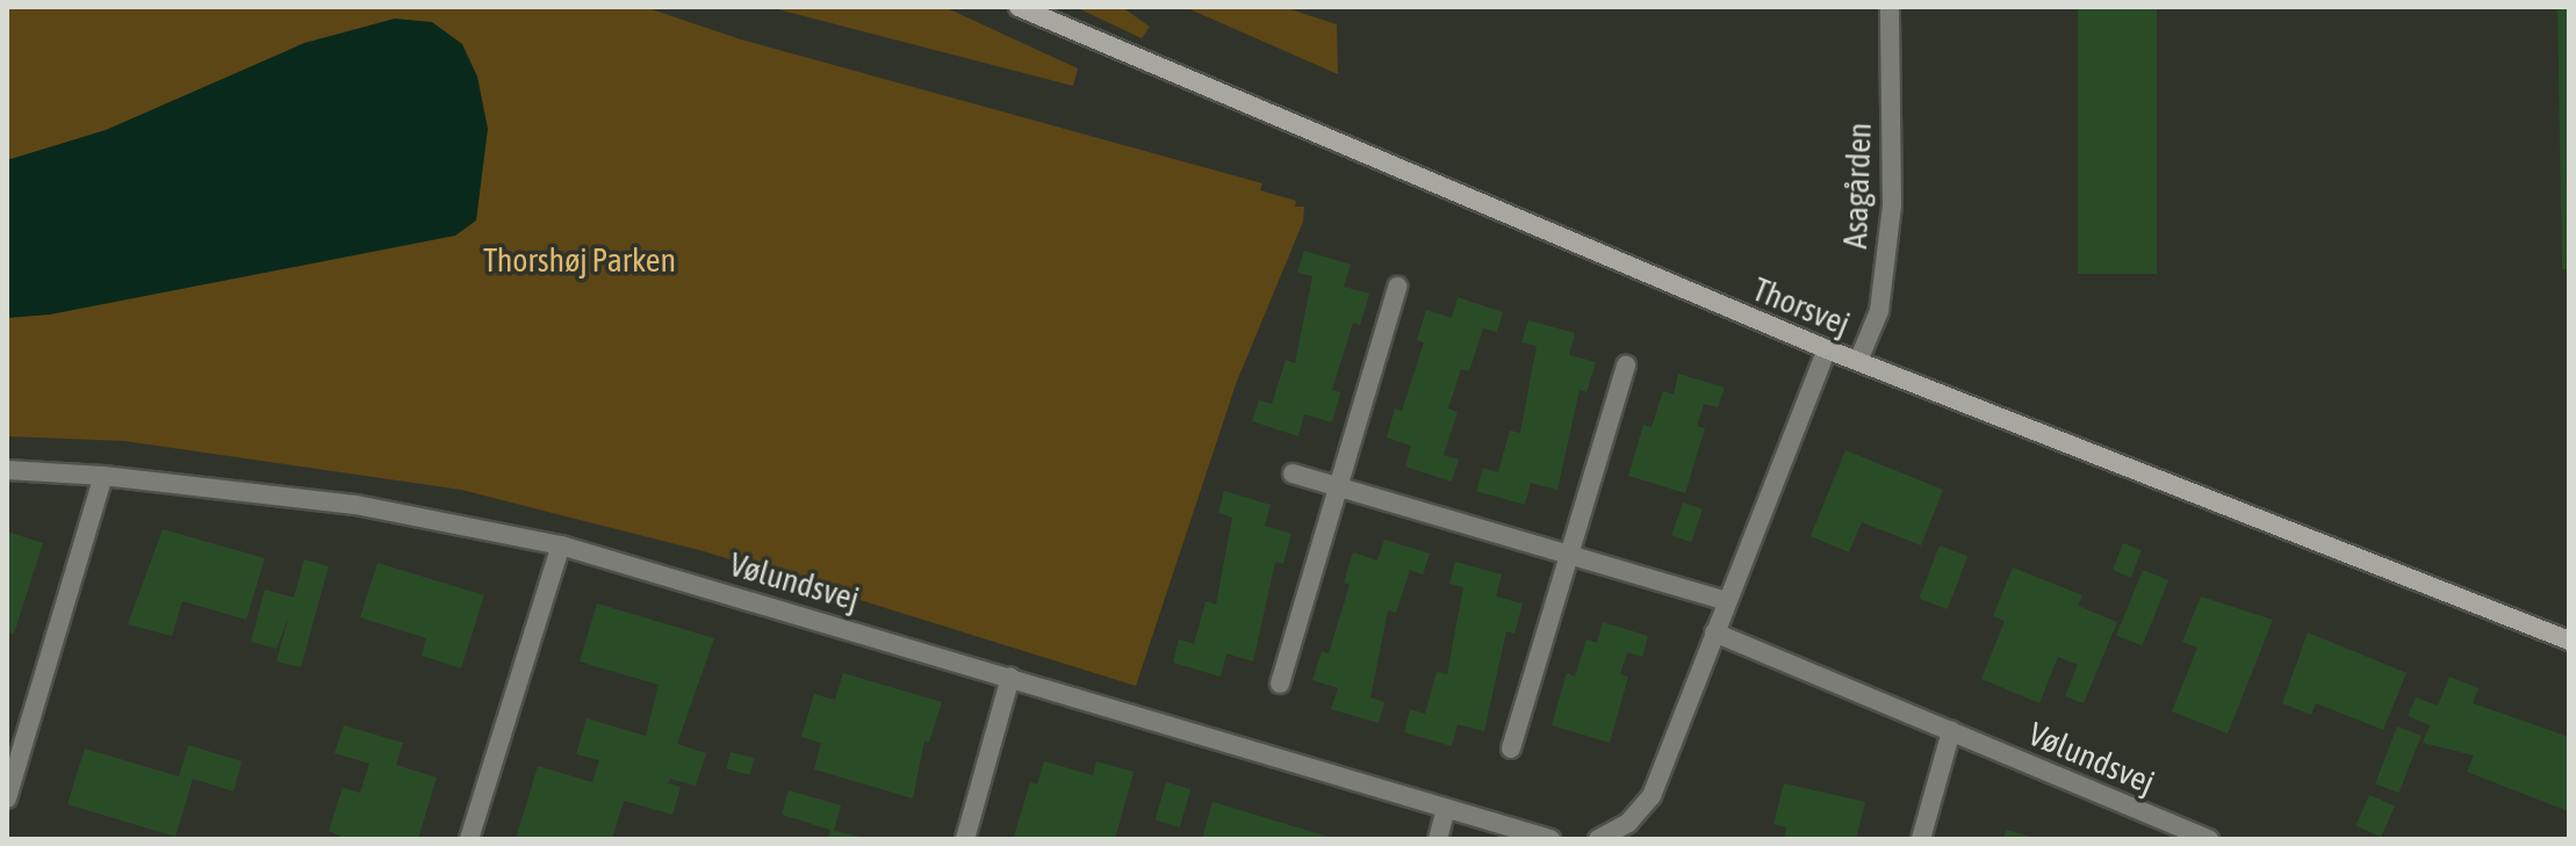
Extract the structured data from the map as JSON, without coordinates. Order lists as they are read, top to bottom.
{
  "streets": {
    "street": ["Asagården", "Thorsvej", "Vølundsvej"]
  },
  "crossings": [
    ["Asagården", "Thorsvej"]
  ],
  "parks": ["Thorshøj Parken"]
}
